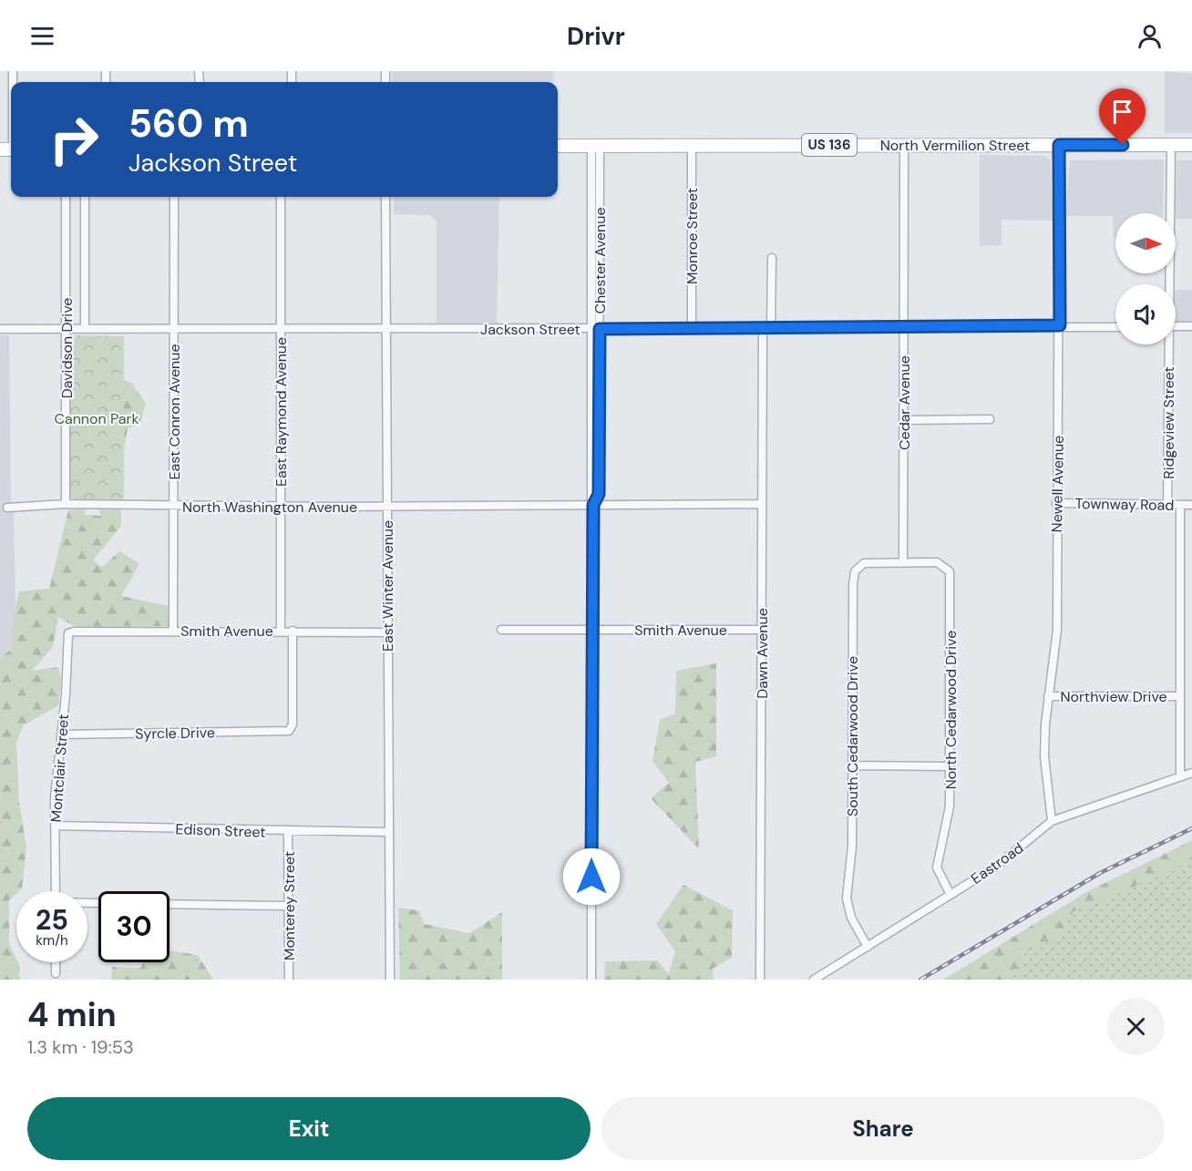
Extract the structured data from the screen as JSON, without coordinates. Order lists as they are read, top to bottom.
{
  "streets": {
    "main road": ["US 136", "North Vermilion Street"],
    "street": [
      "Monroe Street",
      "Chester Avenue",
      "Jackson Street",
      "Davidson Drive",
      "Cedar Avenue",
      "East Conron Avenue",
      "East Raymond Avenue",
      "Ridgeview Street",
      "Newell Avenue",
      "Townway Road",
      "North Washington Avenue",
      "East Winter Avenue",
      "Smith Avenue",
      "Dawn Avenue",
      "Northview Drive",
      "North Cedarwood Drive",
      "Syrcle Drive",
      "South Cedarwood Drive",
      "Montclair Street",
      "Edison Street",
      "Eastroad",
      "Monterey Street"
    ]
  },
  "crossings": [
    ["North Vermilion Street", "Monroe Street"],
    ["North Vermilion Street", "Chester Avenue"],
    ["North Vermilion Street", "Cedar Avenue"],
    ["North Vermilion Street", "Ridgeview Street"],
    ["North Vermilion Street", "Newell Avenue"],
    ["Monroe Street", "Jackson Street"],
    ["Chester Avenue", "Jackson Street"],
    ["Chester Avenue", "North Washington Avenue"],
    ["Chester Avenue", "Smith Avenue"],
    ["Jackson Street", "Davidson Drive"],
    ["Jackson Street", "Cedar Avenue"],
    ["Jackson Street", "East Conron Avenue"],
    ["Jackson Street", "East Raymond Avenue"],
    ["Jackson Street", "Newell Avenue"],
    ["Jackson Street", "East Winter Avenue"],
    ["Jackson Street", "Dawn Avenue"],
    ["Davidson Drive", "North Washington Avenue"],
    ["Cedar Avenue", "North Cedarwood Drive"],
    ["Cedar Avenue", "South Cedarwood Drive"],
    ["East Conron Avenue", "North Washington Avenue"],
    ["East Conron Avenue", "Smith Avenue"],
    ["East Raymond Avenue", "North Washington Avenue"],
    ["East Raymond Avenue", "Smith Avenue"],
    ["Ridgeview Street", "Townway Road"],
    ["Newell Avenue", "Townway Road"],
    ["Newell Avenue", "Northview Drive"],
    ["Newell Avenue", "Eastroad"],
    ["North Washington Avenue", "East Winter Avenue"],
    ["North Washington Avenue", "Dawn Avenue"],
    ["East Winter Avenue", "Smith Avenue"],
    ["East Winter Avenue", "Edison Street"],
    ["Smith Avenue", "Dawn Avenue"],
    ["Smith Avenue", "Syrcle Drive"],
    ["Smith Avenue", "Montclair Street"],
    ["North Cedarwood Drive", "South Cedarwood Drive"],
    ["North Cedarwood Drive", "Eastroad"],
    ["Syrcle Drive", "Montclair Street"],
    ["South Cedarwood Drive", "Eastroad"],
    ["Montclair Street", "Edison Street"],
    ["Edison Street", "Monterey Street"]
  ],
  "parks": ["Cannon Park"],
  "north": "right",
  "page": {
    "header": "Drivr",
    "turn": ["560 m", "Jackson Street"],
    "speed": "25 km/h",
    "limit": "30",
    "heading": ["4 min", "1.3 km · 19:53"],
    "buttons": ["Exit", "Share"]
  }
}
